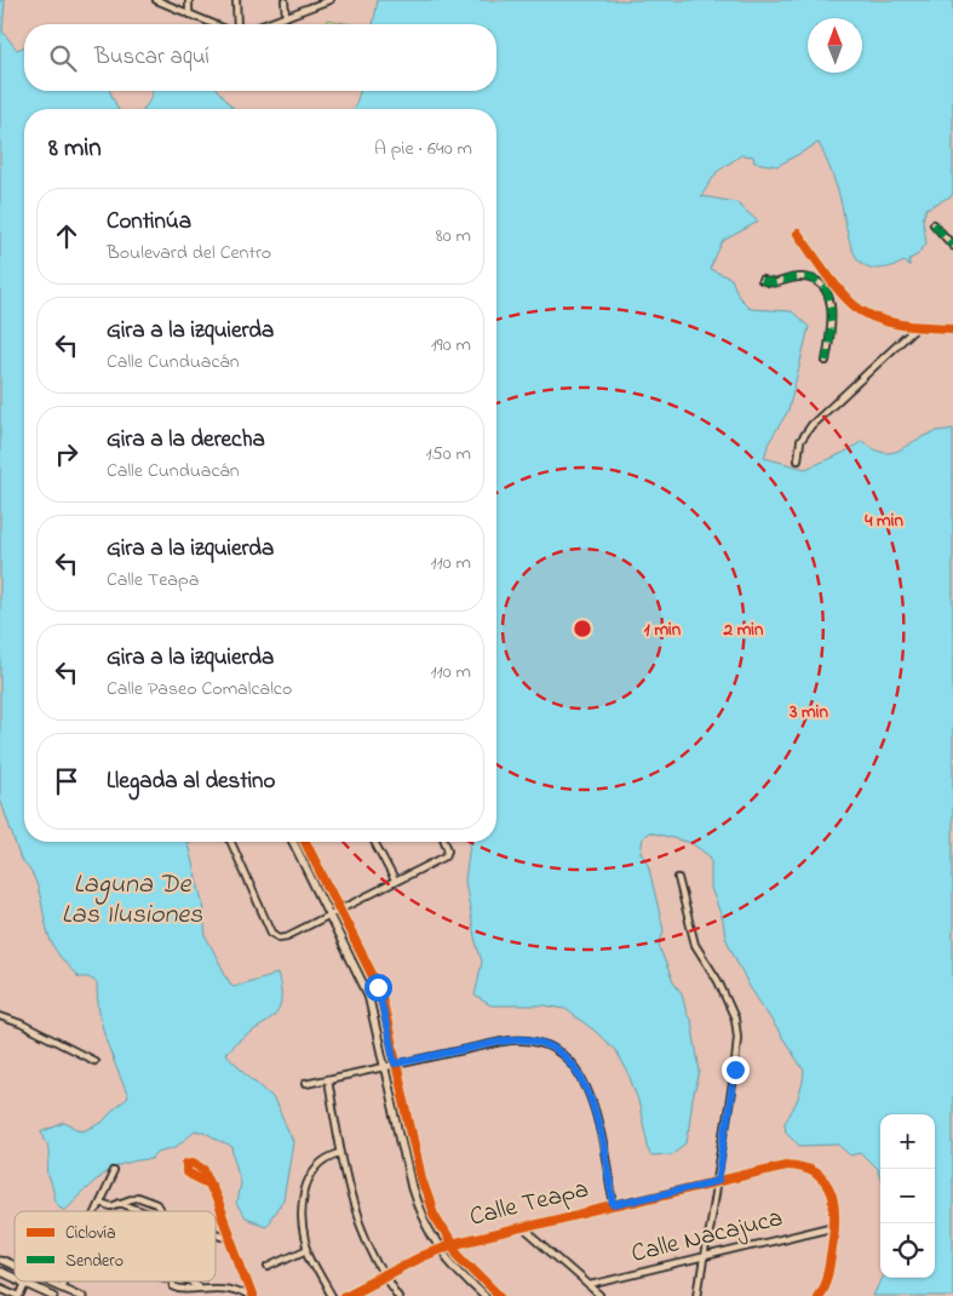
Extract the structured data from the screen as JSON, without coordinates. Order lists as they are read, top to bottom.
{
  "streets": {
    "street": ["Calle Teapa", "Calle Nacajuca"]
  },
  "crossings": [
    ["Calle Teapa", "Calle Nacajuca"]
  ],
  "water": ["Laguna De Las Ilusiones"],
  "legend": ["Ciclovía", "Sendero"],
  "north": "top",
  "page": {
    "search": "Buscar aquí",
    "heading": ["8 min", "A pie · 640 m"],
    "list": [
      ["Continúa", "Boulevard del Centro", "80 m"],
      ["Gira a la izquierda", "Calle Cunduacán", "190 m"],
      ["Gira a la derecha", "Calle Cunduacán", "150 m"],
      ["Gira a la izquierda", "Calle Teapa", "110 m"],
      ["Gira a la izquierda", "Calle Paseo Comalcalco", "110 m"],
      "Llegada al destino"
    ],
    "map_buttons": ["+", "−"]
  },
  "rings": [
    "4 min",
    "1 min",
    "2 min",
    "3 min"
  ]
}
